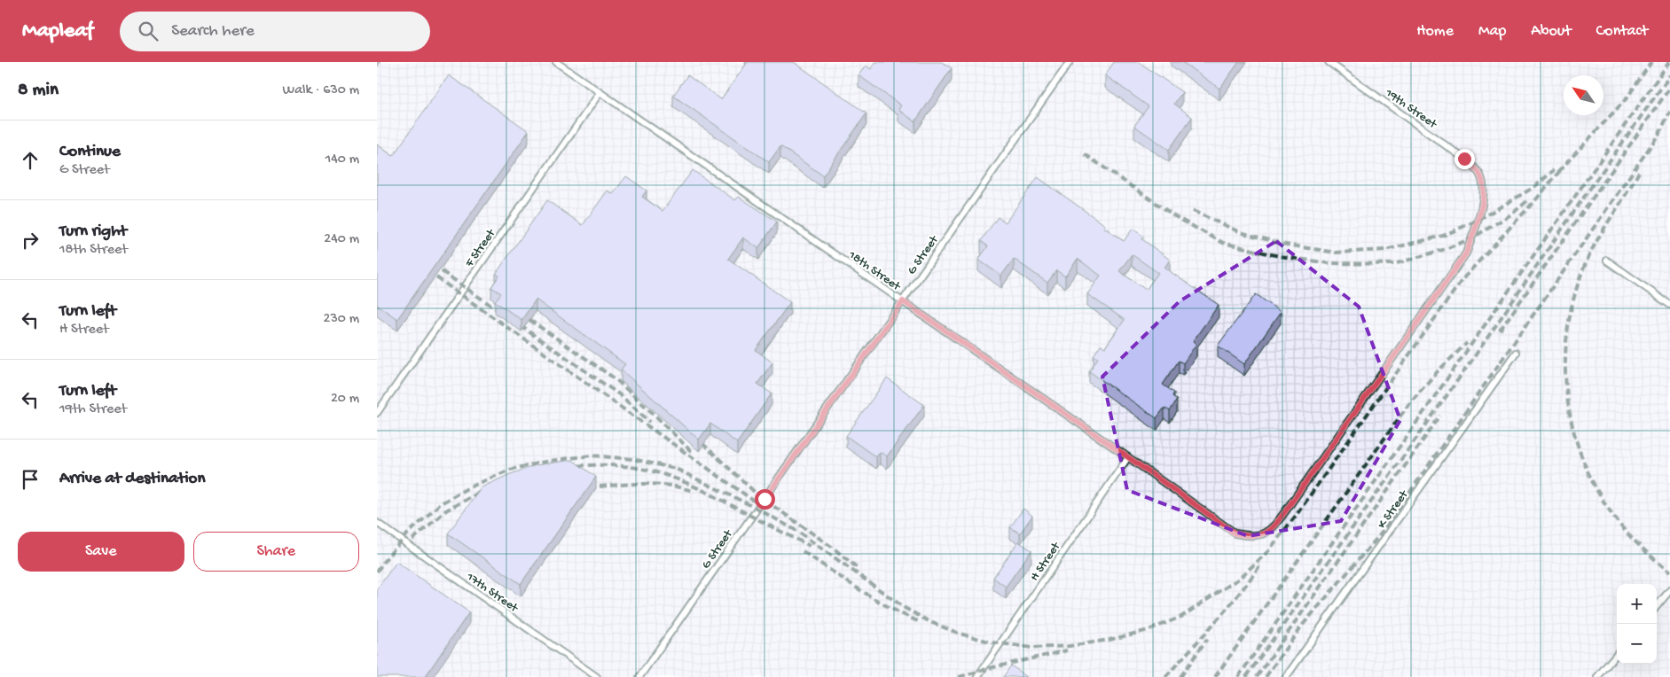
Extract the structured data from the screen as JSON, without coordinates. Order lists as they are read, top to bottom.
{
  "streets": {
    "lane": [
      "19th Street",
      "F Street",
      "G Street",
      "18th Street",
      "K Street",
      "H Street",
      "17th Street"
    ]
  },
  "crossings": [
    ["19th Street", "18th Street"],
    ["F Street", "18th Street"],
    ["G Street", "18th Street"],
    ["18th Street", "H Street"]
  ],
  "north": "top left",
  "page": {
    "header": "Mapleaf",
    "search": "Search here",
    "nav": [
      "Home",
      "Map",
      "About",
      "Contact"
    ],
    "heading": ["8 min", "Walk · 630 m"],
    "list": [
      ["Continue", "G Street", "140 m"],
      ["Turn right", "18th Street", "240 m"],
      ["Turn left", "H Street", "230 m"],
      ["Turn left", "19th Street", "20 m"],
      "Arrive at destination"
    ],
    "buttons": ["Save", "Share"],
    "map_buttons": ["+", "−"]
  }
}
